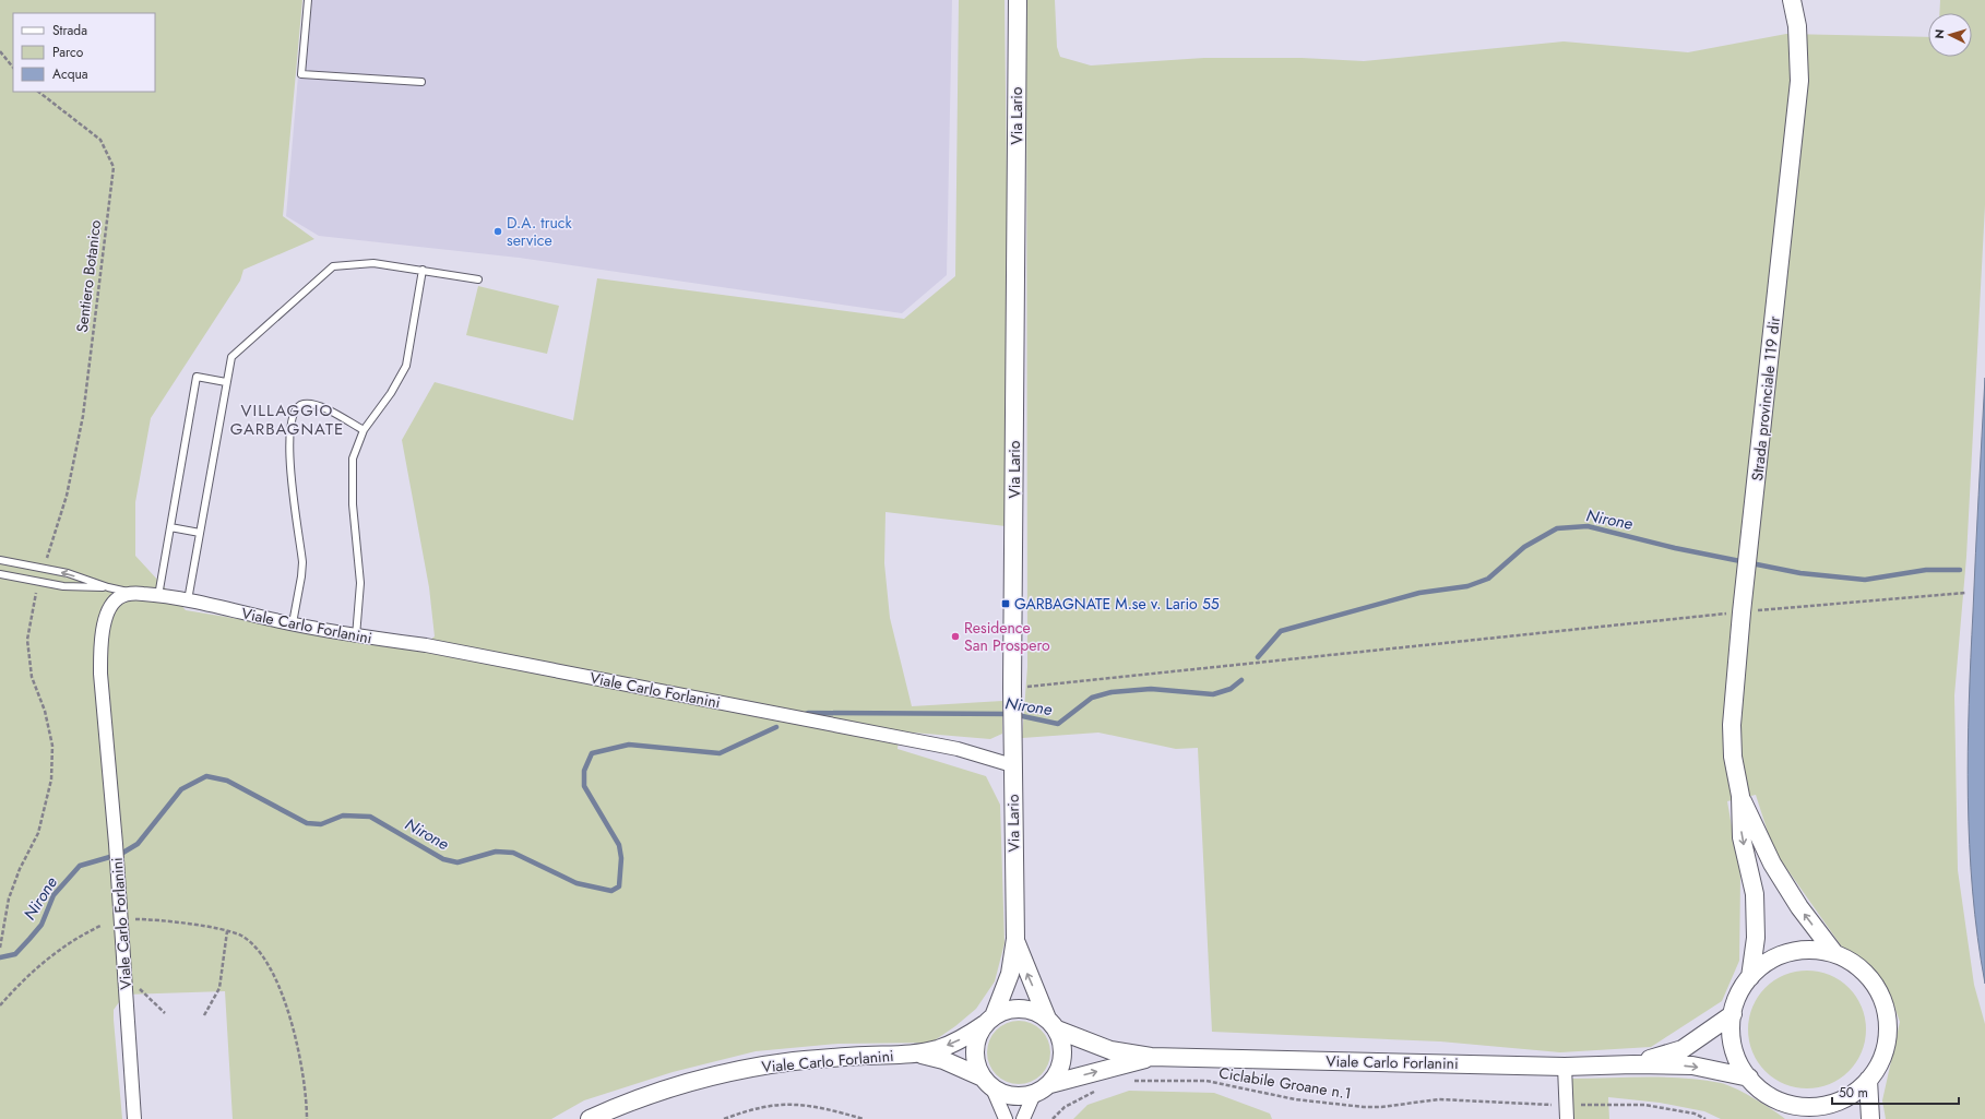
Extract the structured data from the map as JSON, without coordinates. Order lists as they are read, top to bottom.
{
  "streets": {
    "street": ["Via Lario", "Strada provinciale 119 dir", "Viale Carlo Forlanini"],
    "path": ["Sentiero Botanico", "Ciclabile Groane n.1"]
  },
  "crossings": [
    ["Via Lario", "Viale Carlo Forlanini"]
  ],
  "districts": ["VILLAGGIO GARBAGNATE"],
  "water": ["Nirone"],
  "places": {
    "other": ["D.A. truck service", "Residence San Prospero"],
    "transit": ["GARBAGNATE M.se v. Lario 55"]
  },
  "legend": ["Strada", "Parco", "Acqua"],
  "scale_bar": "50 m",
  "north": "left"
}
